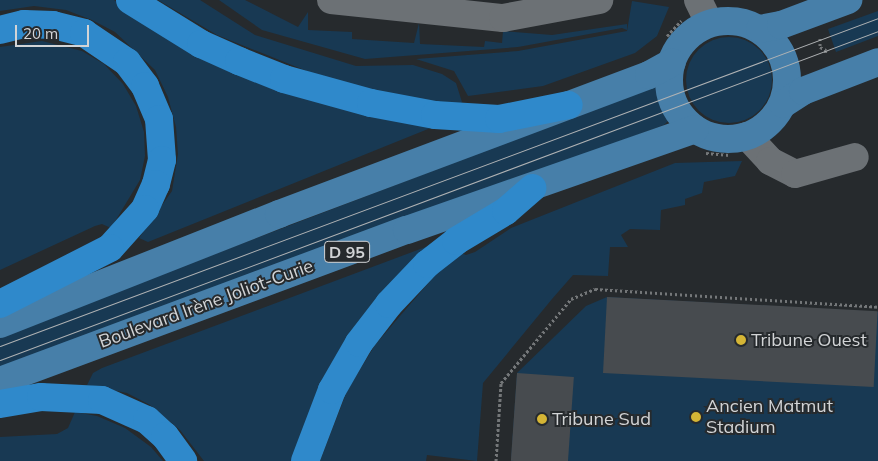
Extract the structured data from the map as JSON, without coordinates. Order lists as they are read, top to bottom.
{
  "streets": {
    "main road": ["D 95", "Boulevard Irène Joliot-Curie"]
  },
  "places": ["Tribune Ouest", "Ancien Matmut Stadium", "Tribune Sud"],
  "scale_bar": "20 m"
}
